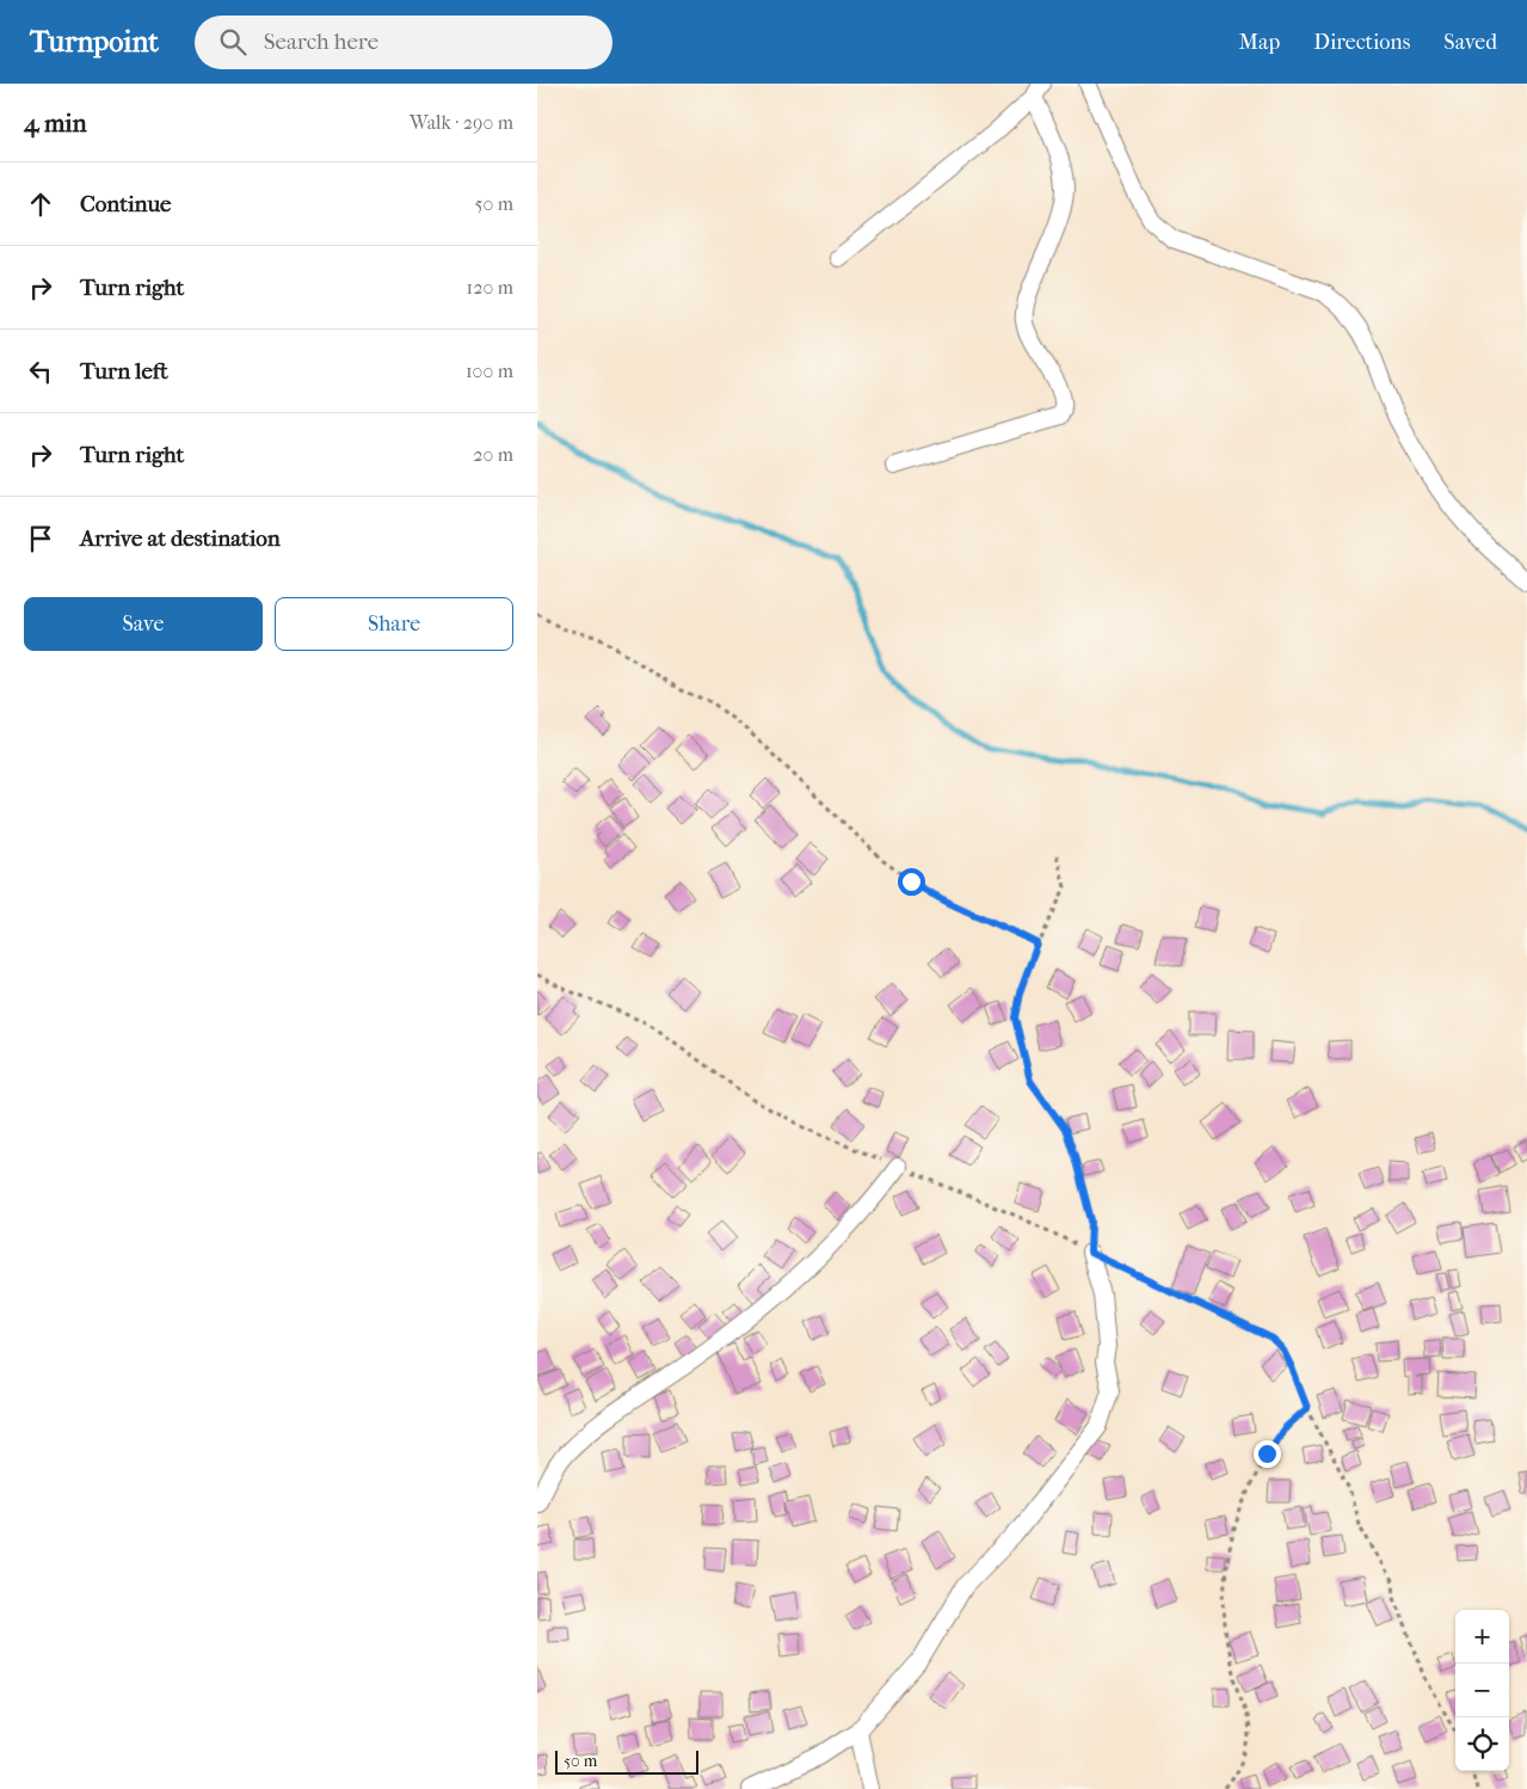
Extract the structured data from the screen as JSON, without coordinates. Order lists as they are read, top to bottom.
{
  "scale_bar": "50 m",
  "page": {
    "header": "Turnpoint",
    "search": "Search here",
    "nav": ["Map", "Directions", "Saved"],
    "heading": ["4 min", "Walk · 290 m"],
    "list": [
      ["Continue", "50 m"],
      ["Turn right", "120 m"],
      ["Turn left", "100 m"],
      ["Turn right", "20 m"],
      "Arrive at destination"
    ],
    "buttons": ["Save", "Share"],
    "map_buttons": ["+", "−"],
    "scale": "50 m"
  }
}
